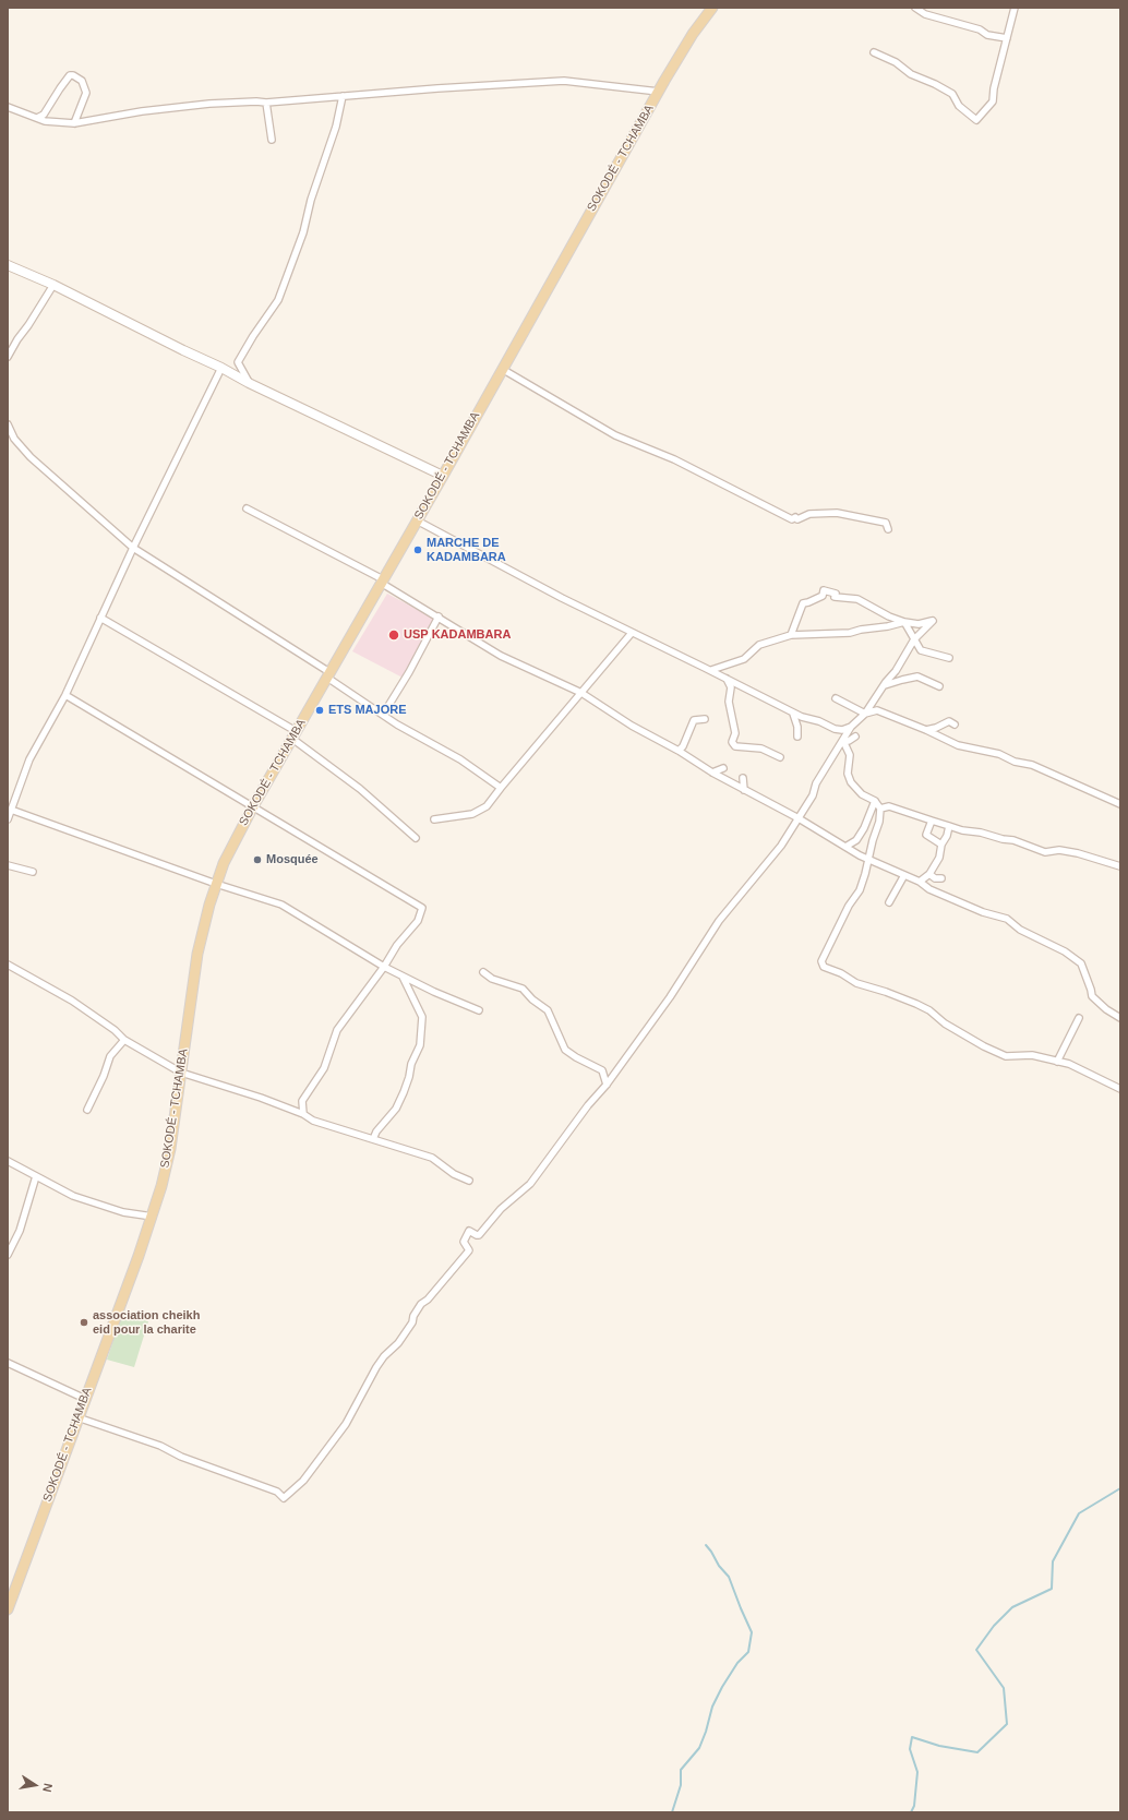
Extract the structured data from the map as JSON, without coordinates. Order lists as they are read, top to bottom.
{
  "streets": {
    "main road": ["SOKODÉ - TCHAMBA"]
  },
  "places": [
    "MARCHE DE KADAMBARA",
    "USP KADAMBARA",
    "ETS MAJORE",
    "Mosquée",
    "association cheikh eid pour la charite"
  ],
  "north": "right"
}
